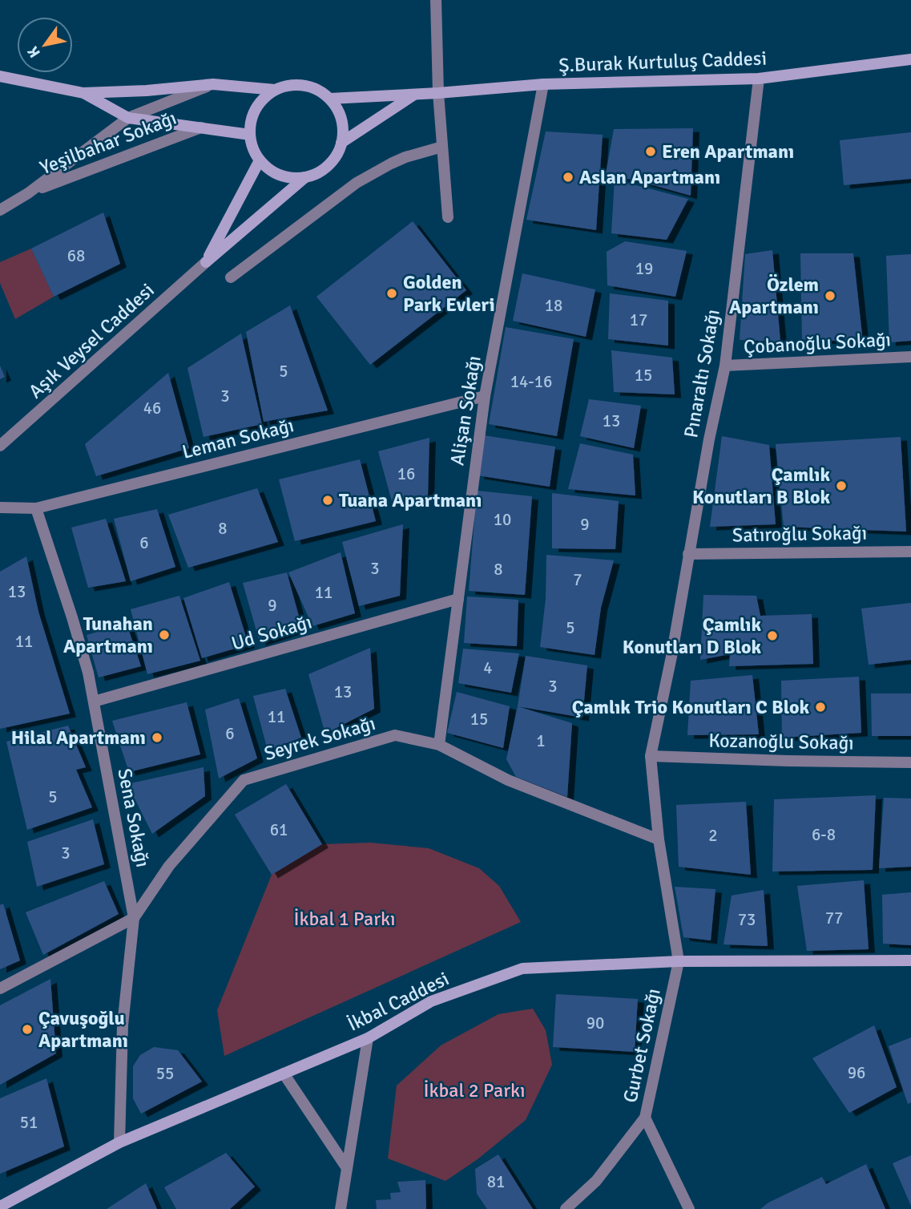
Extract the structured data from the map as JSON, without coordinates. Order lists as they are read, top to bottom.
{
  "streets": {
    "street": [
      "Ş.Burak Kurtuluş Caddesi",
      "Yeşilbahar Sokağı",
      "Aşık Veysel Caddesi",
      "Çobanoğlu Sokağı",
      "Pınaraltı Sokağı",
      "Alişan Sokağı",
      "Leman Sokağı",
      "Satıroğlu Sokağı",
      "Ud Sokağı",
      "Seyrek Sokağı",
      "Kozanoğlu Sokağı",
      "Sena Sokağı",
      "İkbal Caddesi",
      "Gurbet Sokağı"
    ]
  },
  "crossings": [
    ["Ş.Burak Kurtuluş Caddesi", "Aşık Veysel Caddesi"],
    ["Ş.Burak Kurtuluş Caddesi", "Pınaraltı Sokağı"],
    ["Ş.Burak Kurtuluş Caddesi", "Alişan Sokağı"],
    ["Çobanoğlu Sokağı", "Pınaraltı Sokağı"],
    ["Pınaraltı Sokağı", "Satıroğlu Sokağı"],
    ["Pınaraltı Sokağı", "Seyrek Sokağı"],
    ["Pınaraltı Sokağı", "Kozanoğlu Sokağı"],
    ["Alişan Sokağı", "Leman Sokağı"],
    ["Alişan Sokağı", "Ud Sokağı"],
    ["Alişan Sokağı", "Seyrek Sokağı"],
    ["Leman Sokağı", "Sena Sokağı"],
    ["Ud Sokağı", "Sena Sokağı"],
    ["Seyrek Sokağı", "Sena Sokağı"],
    ["Sena Sokağı", "İkbal Caddesi"],
    ["İkbal Caddesi", "Gurbet Sokağı"]
  ],
  "parks": ["İkbal 1 Parkı", "İkbal 2 Parkı"],
  "places": [
    "Eren Apartmanı",
    "Aslan Apartmanı",
    "Golden Park Evleri",
    "Özlem Apartmanı",
    "Çamlık Konutları B Blok",
    "Tuana Apartmanı",
    "Tunahan Apartmanı",
    "Çamlık Konutları D Blok",
    "Çamlık Trio Konutları C Blok",
    "Hilal Apartmanı",
    "Çavuşoğlu Apartmanı"
  ],
  "house_numbers": [
    "68",
    "19",
    "18",
    "17",
    "5",
    "15",
    "14-16",
    "3",
    "46",
    "13",
    "16",
    "10",
    "9",
    "8",
    "6",
    "3",
    "8",
    "7",
    "13",
    "11",
    "9",
    "5",
    "11",
    "4",
    "3",
    "13",
    "11",
    "15",
    "6",
    "1",
    "5",
    "61",
    "6-8",
    "2",
    "3",
    "77",
    "73",
    "90",
    "96",
    "55",
    "51",
    "81"
  ],
  "north": "bottom left"
}
